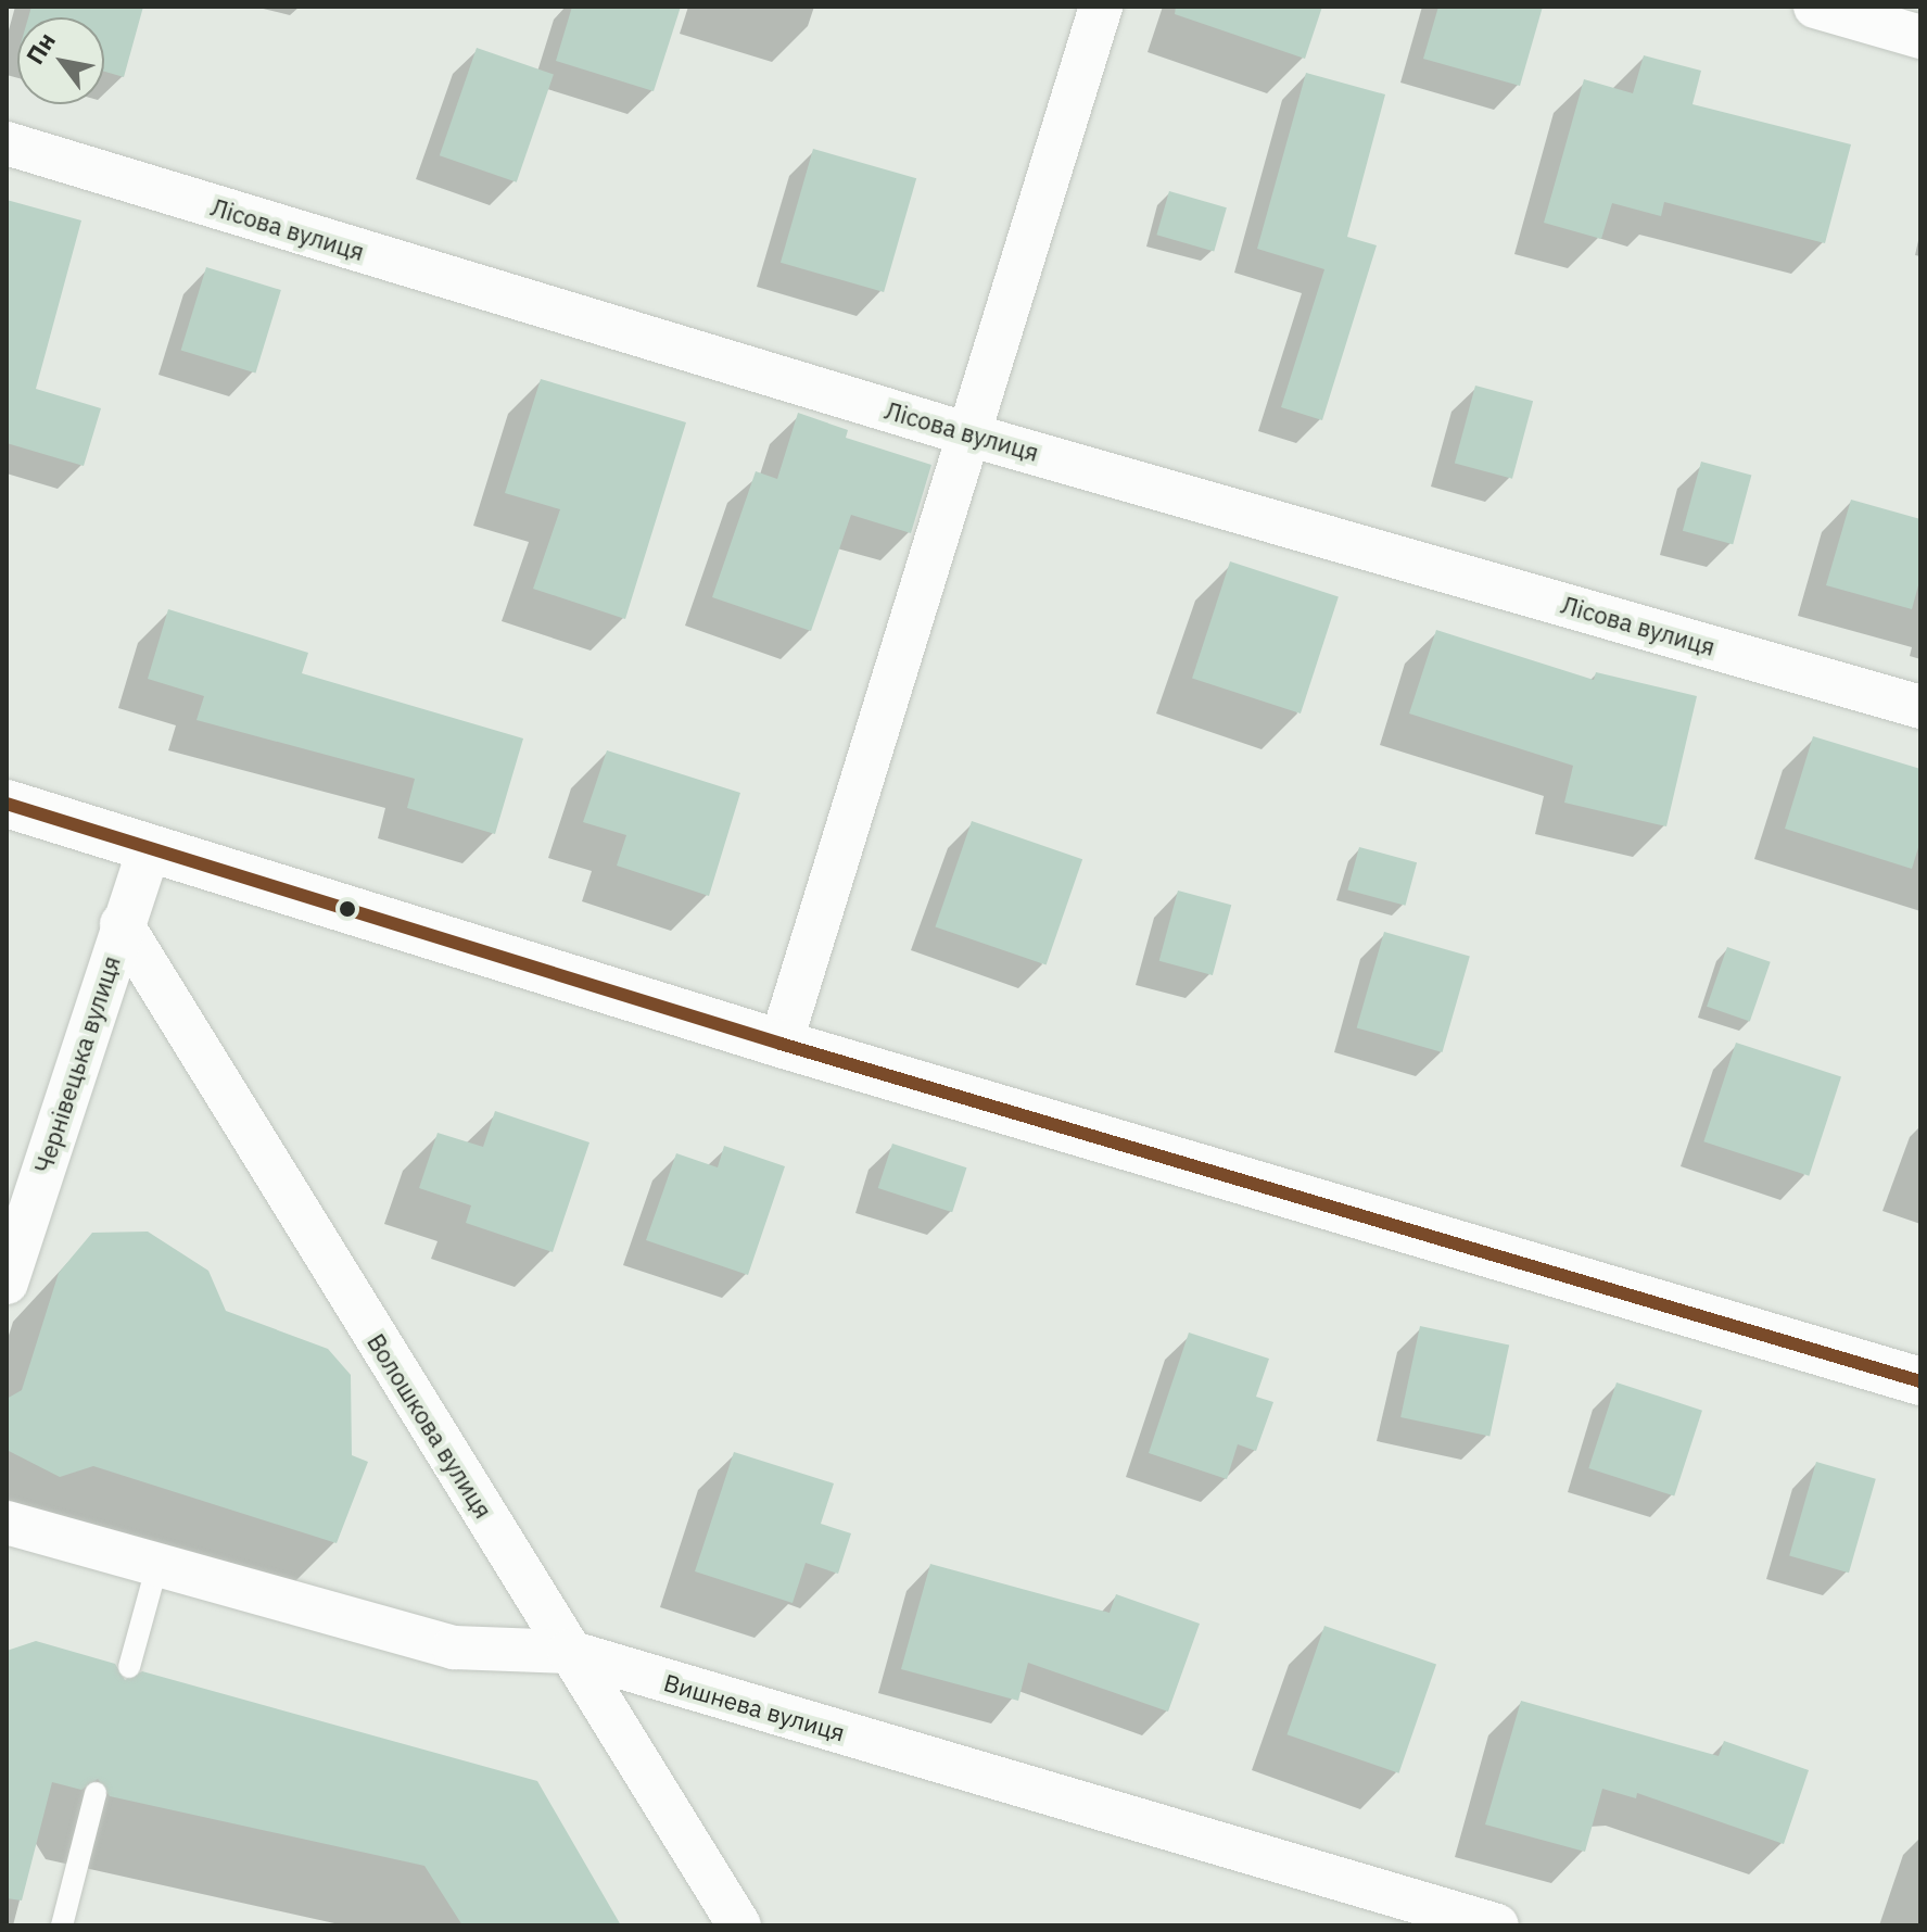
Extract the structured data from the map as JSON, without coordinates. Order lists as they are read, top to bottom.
{
  "streets": {
    "street": [
      "Лісова вулиця",
      "Чернівецька вулиця",
      "Волошкова вулиця",
      "Вишнева вулиця"
    ]
  },
  "crossings": [
    ["Чернівецька вулиця", "Волошкова вулиця"],
    ["Волошкова вулиця", "Вишнева вулиця"]
  ],
  "north": "top left"
}
